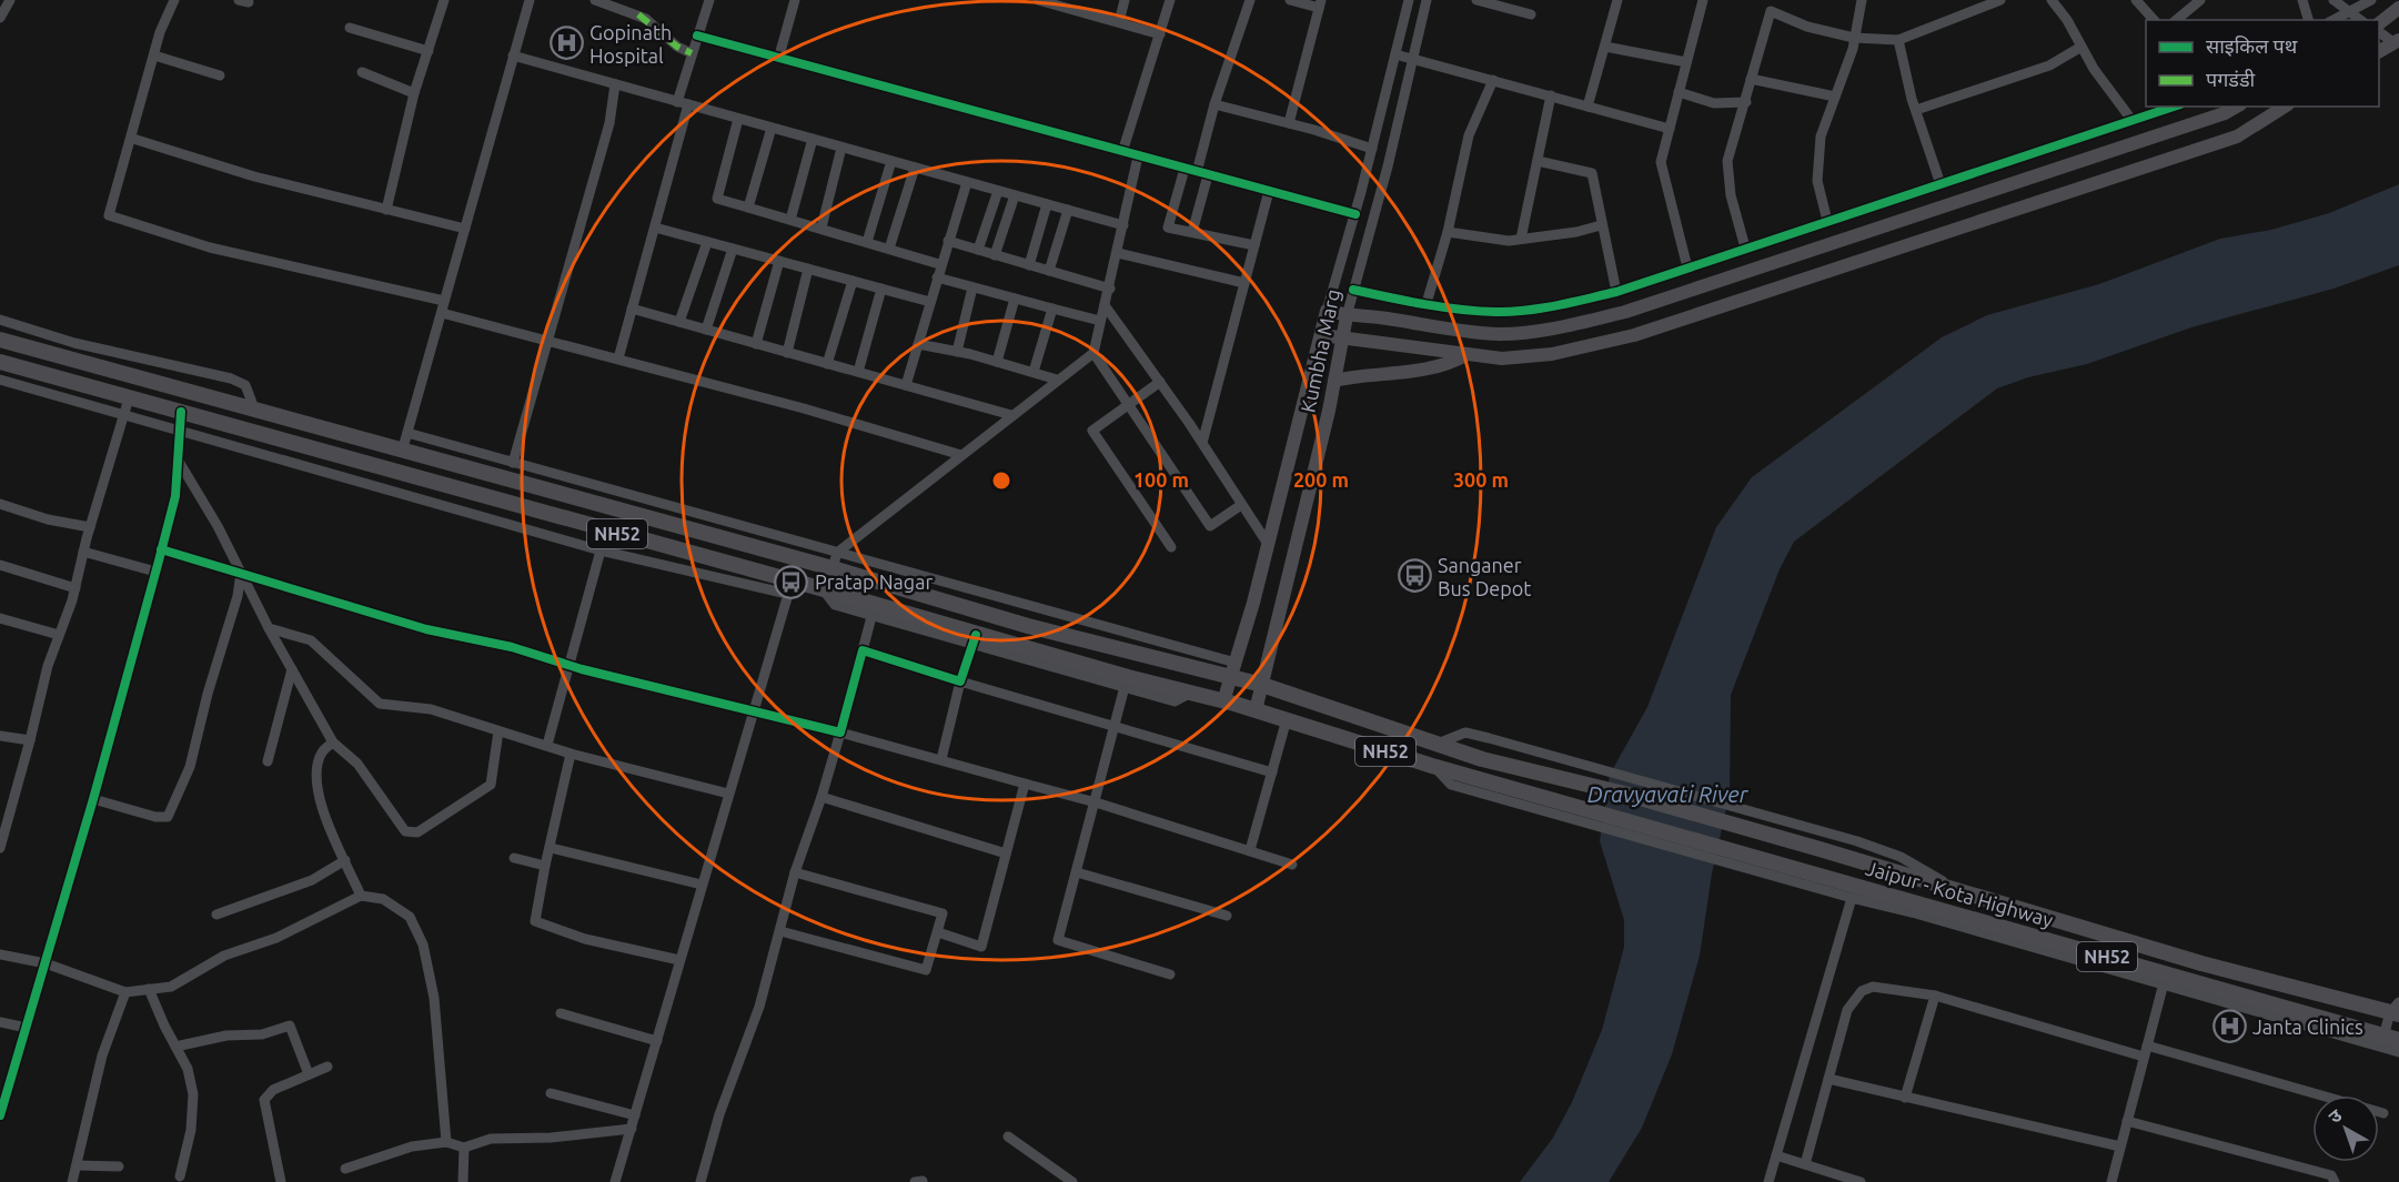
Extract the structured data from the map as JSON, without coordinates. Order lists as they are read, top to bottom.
{
  "streets": {
    "highway": ["NH52", "Jaipur - Kota Highway"],
    "main road": ["Kumbha Marg"]
  },
  "crossings": [
    ["Kumbha Marg", "NH52"],
    ["NH52", "Jaipur - Kota Highway"]
  ],
  "water": ["Dravyavati River"],
  "places": {
    "hospital": ["Gopinath Hospital", "Janta Clinics"],
    "bus stop": ["Sanganer Bus Depot", "Pratap Nagar"]
  },
  "legend": ["साइकिल पथ", "पगडंडी"],
  "north": "top left",
  "rings": ["100 m", "200 m", "300 m"]
}
